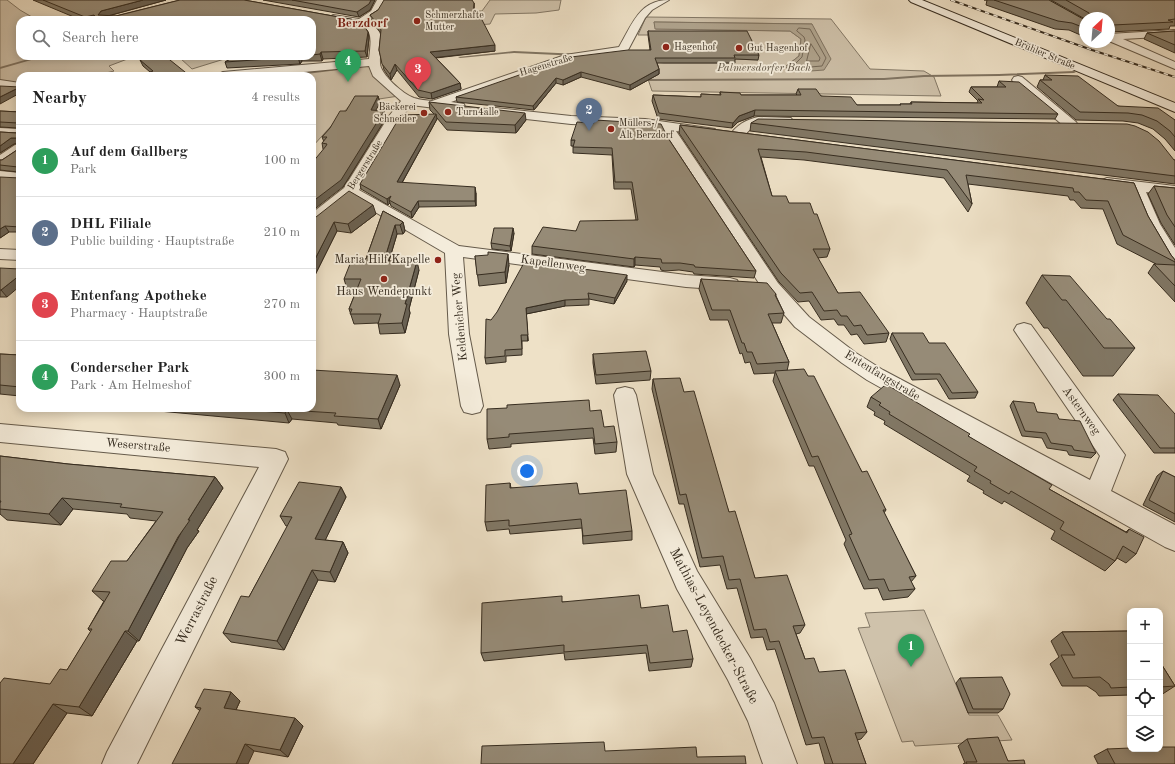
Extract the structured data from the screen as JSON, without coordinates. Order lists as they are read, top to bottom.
{
  "streets": {
    "street": [
      "Brühler Straße",
      "Hagenstraße",
      "Bergerstraße",
      "Kapellenweg",
      "Keldenicher Weg",
      "Entenfangstraße",
      "Asternweg",
      "Weserstraße",
      "Werrastraße",
      "Mathias-Leyendecker-Straße"
    ]
  },
  "crossings": [
    ["Bergerstraße", "Kapellenweg"],
    ["Kapellenweg", "Keldenicher Weg"],
    ["Kapellenweg", "Entenfangstraße"],
    ["Entenfangstraße", "Asternweg"],
    ["Weserstraße", "Werrastraße"]
  ],
  "districts": ["Berzdorf"],
  "water": ["Palmersdorfer Bach"],
  "places": [
    "Schmerzhafte Mutter",
    "Hagenhof",
    "Gut Hagenhof",
    "Turn4alle",
    "Bäckerei Schneider",
    "Müllers / Alt Berzdorf",
    "Maria Hilf Kapelle",
    "Haus Wendepunkt"
  ],
  "north": "top right",
  "page": {
    "search": "Search here",
    "pins": [
      "4",
      "3",
      "2",
      "1"
    ],
    "heading": ["Nearby", "4 results"],
    "list": [
      {
        "mark": "1",
        "name": "Auf dem Gallberg",
        "note": "Park",
        "value": "100 m"
      },
      {
        "mark": "2",
        "name": "DHL Filiale",
        "note": "Public building · Hauptstraße",
        "value": "210 m"
      },
      {
        "mark": "3",
        "name": "Entenfang Apotheke",
        "note": "Pharmacy · Hauptstraße",
        "value": "270 m"
      },
      {
        "mark": "4",
        "name": "Conderscher Park",
        "note": "Park · Am Helmeshof",
        "value": "300 m"
      }
    ],
    "map_buttons": ["+", "−"]
  }
}
